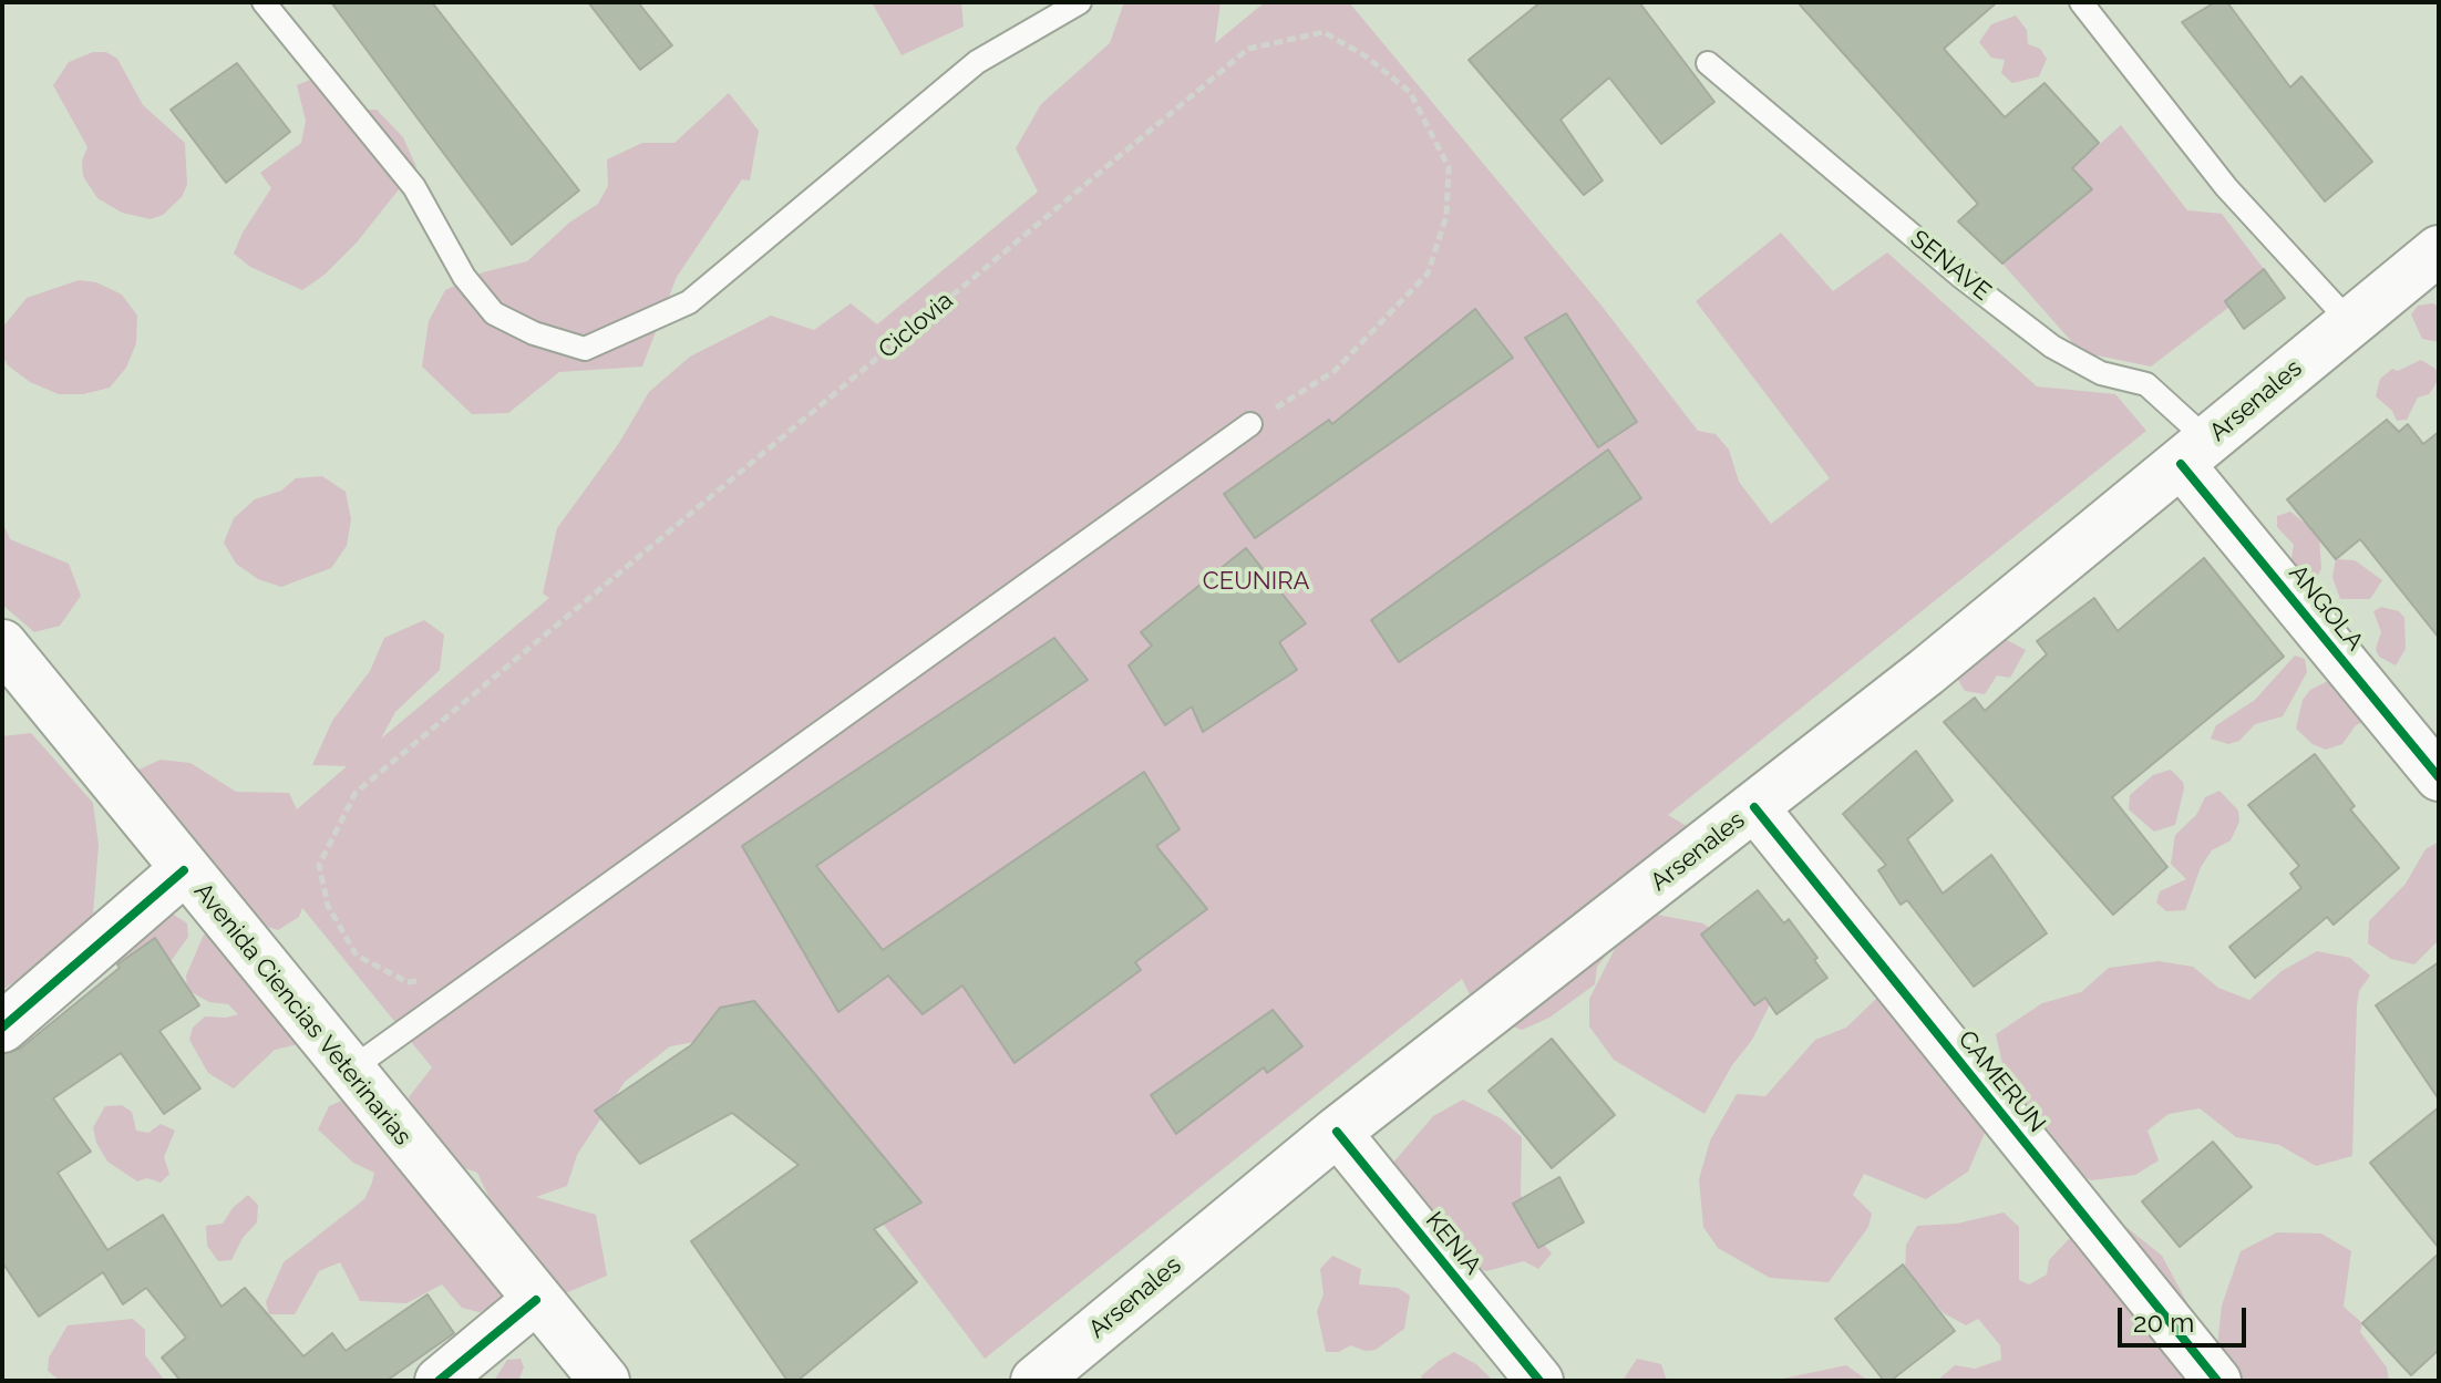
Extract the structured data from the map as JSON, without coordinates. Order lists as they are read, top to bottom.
{
  "streets": {
    "main road": ["Arsenales", "Avenida Ciencias Veterinarias"],
    "street": ["ANGOLA", "CAMERUN", "KENIA"],
    "lane": ["SENAVE"],
    "path": ["Ciclovia"]
  },
  "crossings": [
    ["SENAVE", "Arsenales"],
    ["SENAVE", "ANGOLA"],
    ["Arsenales", "ANGOLA"],
    ["Arsenales", "CAMERUN"],
    ["Arsenales", "KENIA"]
  ],
  "parks": ["CEUNIRA"],
  "scale_bar": "20 m"
}
